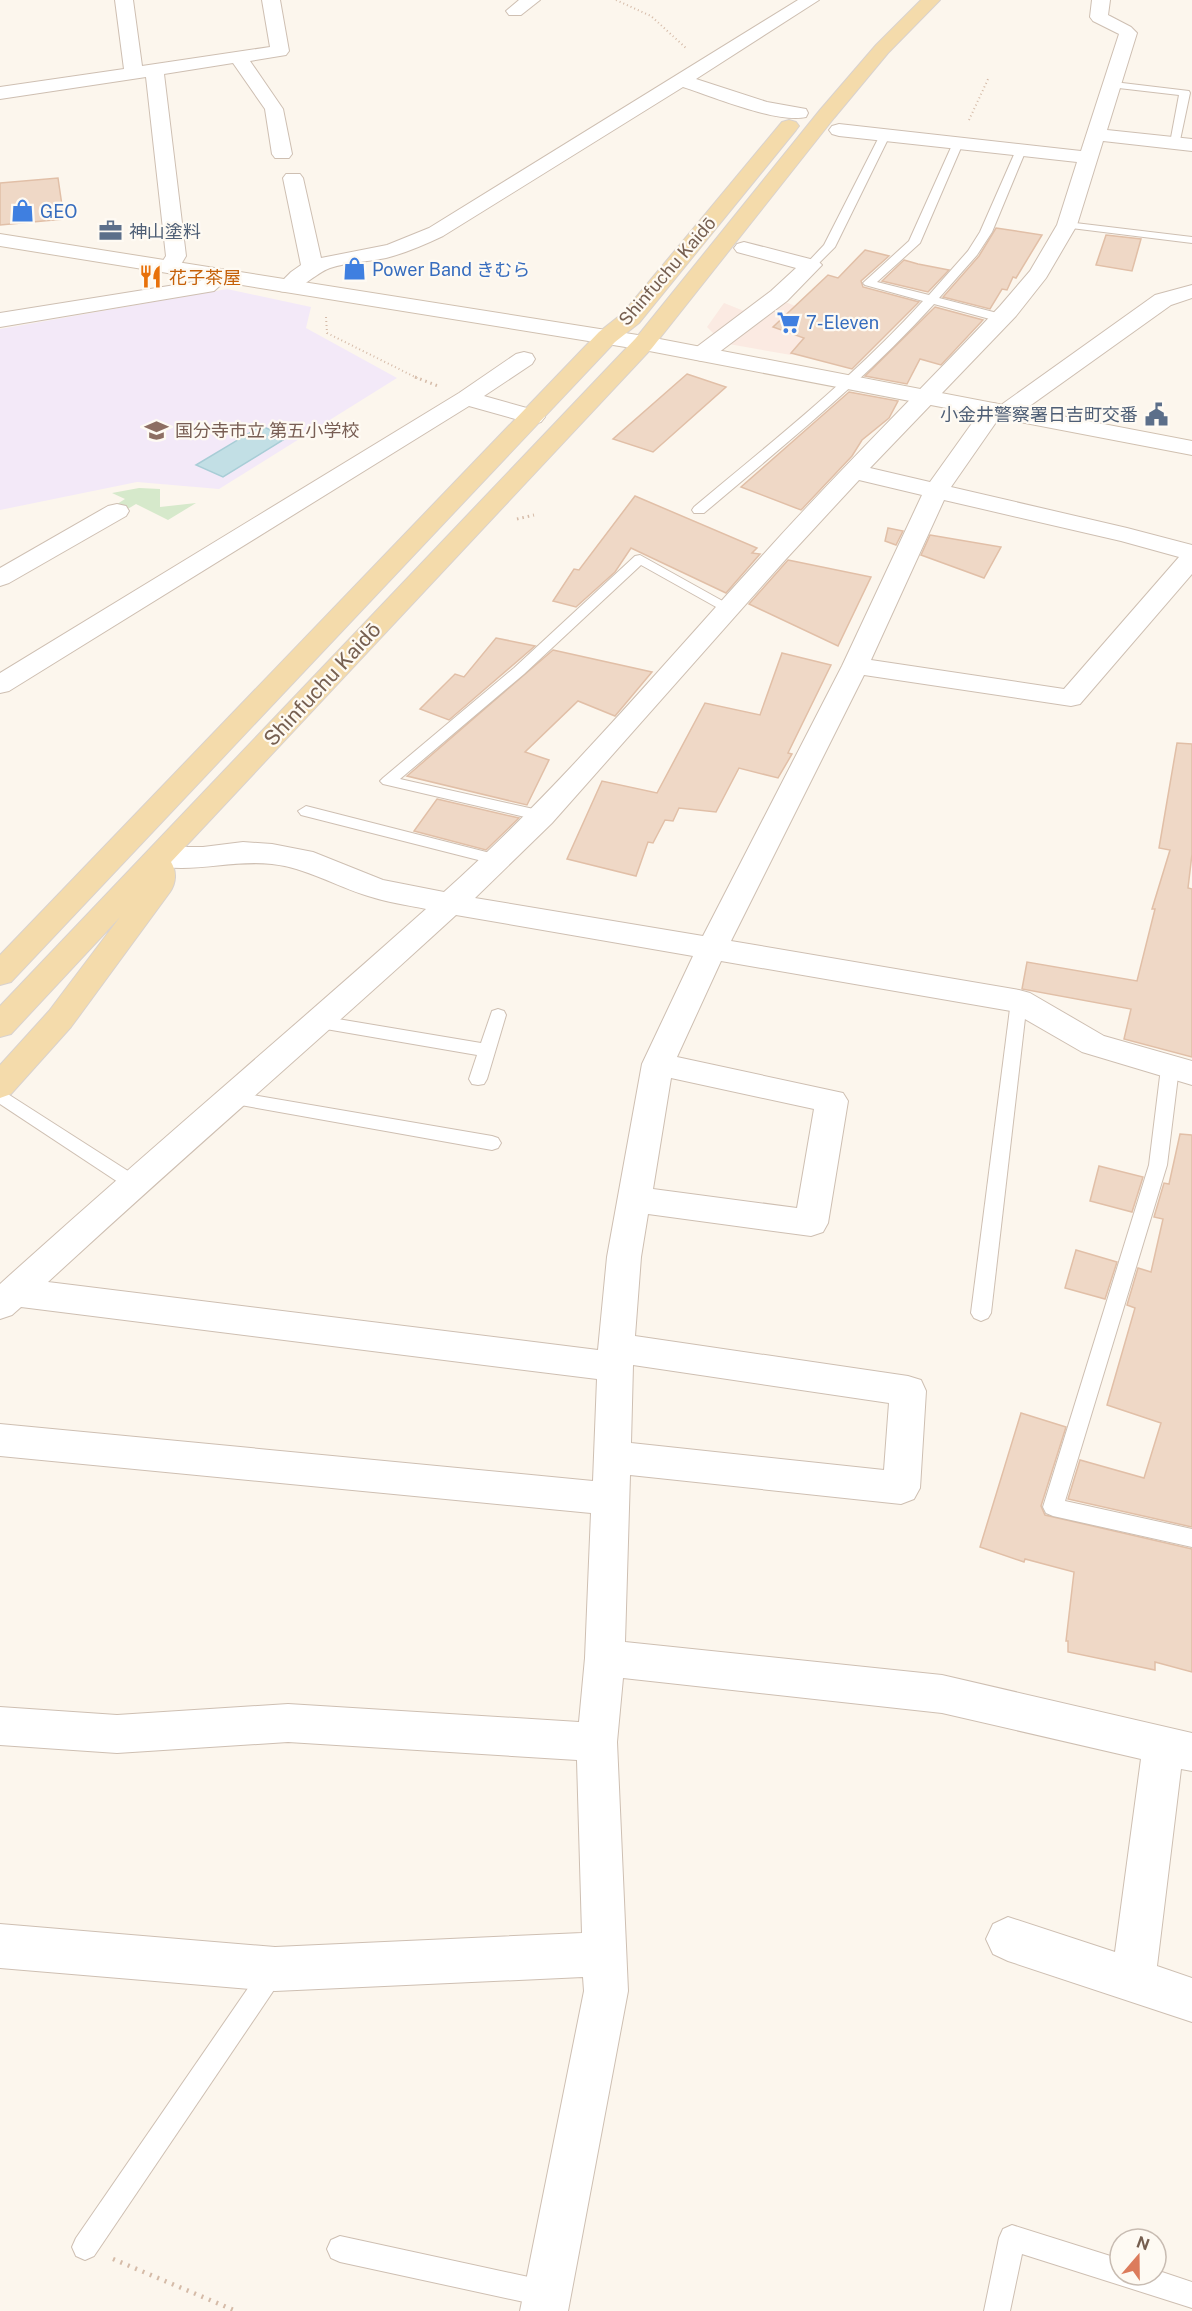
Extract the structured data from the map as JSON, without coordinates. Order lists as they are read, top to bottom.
{
  "streets": {
    "main road": ["Shinfuchu Kaidō"]
  },
  "places": {
    "shop": ["GEO", "Power Band きむら"],
    "office": ["神山塗料"],
    "restaurant": ["花子茶屋"],
    "supermarket": ["7-Eleven"],
    "public building": ["小金井警察署日吉町交番"],
    "school or university": ["国分寺市立 第五小学校"]
  },
  "north": "top"
}
